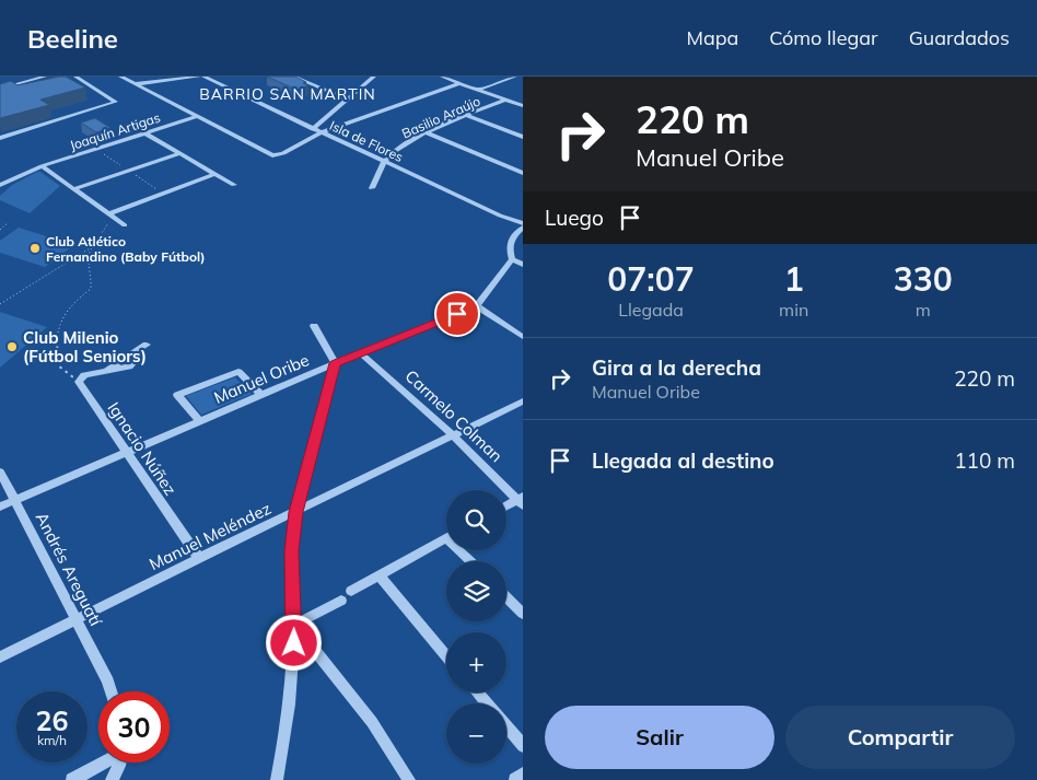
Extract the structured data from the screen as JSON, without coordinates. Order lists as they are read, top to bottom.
{
  "streets": {
    "street": [
      "Basilio Araújo",
      "Joaquín Artigas",
      "Isla de Flores",
      "Manuel Oribe",
      "Carmelo Colman",
      "Ignacio Núñez",
      "Manuel Meléndez",
      "Andrés Areguatí"
    ]
  },
  "crossings": [
    ["Basilio Araújo", "Isla de Flores"],
    ["Manuel Oribe", "Carmelo Colman"],
    ["Manuel Oribe", "Ignacio Núñez"],
    ["Manuel Oribe", "Andrés Areguatí"],
    ["Carmelo Colman", "Manuel Meléndez"],
    ["Ignacio Núñez", "Manuel Meléndez"],
    ["Manuel Meléndez", "Andrés Areguatí"]
  ],
  "districts": ["BARRIO SAN MARTIN"],
  "places": ["Club Atlético Fernandino (Baby Fútbol)", "Club Milenio (Fútbol Seniors)"],
  "page": {
    "header": "Beeline",
    "nav": ["Mapa", "Cómo llegar", "Guardados"],
    "turn": ["220 m", "Manuel Oribe"],
    "then": "Luego",
    "eta": [
      "07:07",
      "Llegada",
      "1",
      "min",
      "330",
      "m"
    ],
    "list": [
      {
        "name": "Gira a la derecha",
        "note": "Manuel Oribe",
        "value": "220 m"
      },
      {
        "name": "Llegada al destino",
        "value": "110 m"
      }
    ],
    "map_buttons": ["+", "−"],
    "speed": "26 km/h",
    "limit": "30",
    "buttons": ["Salir", "Compartir"]
  }
}
